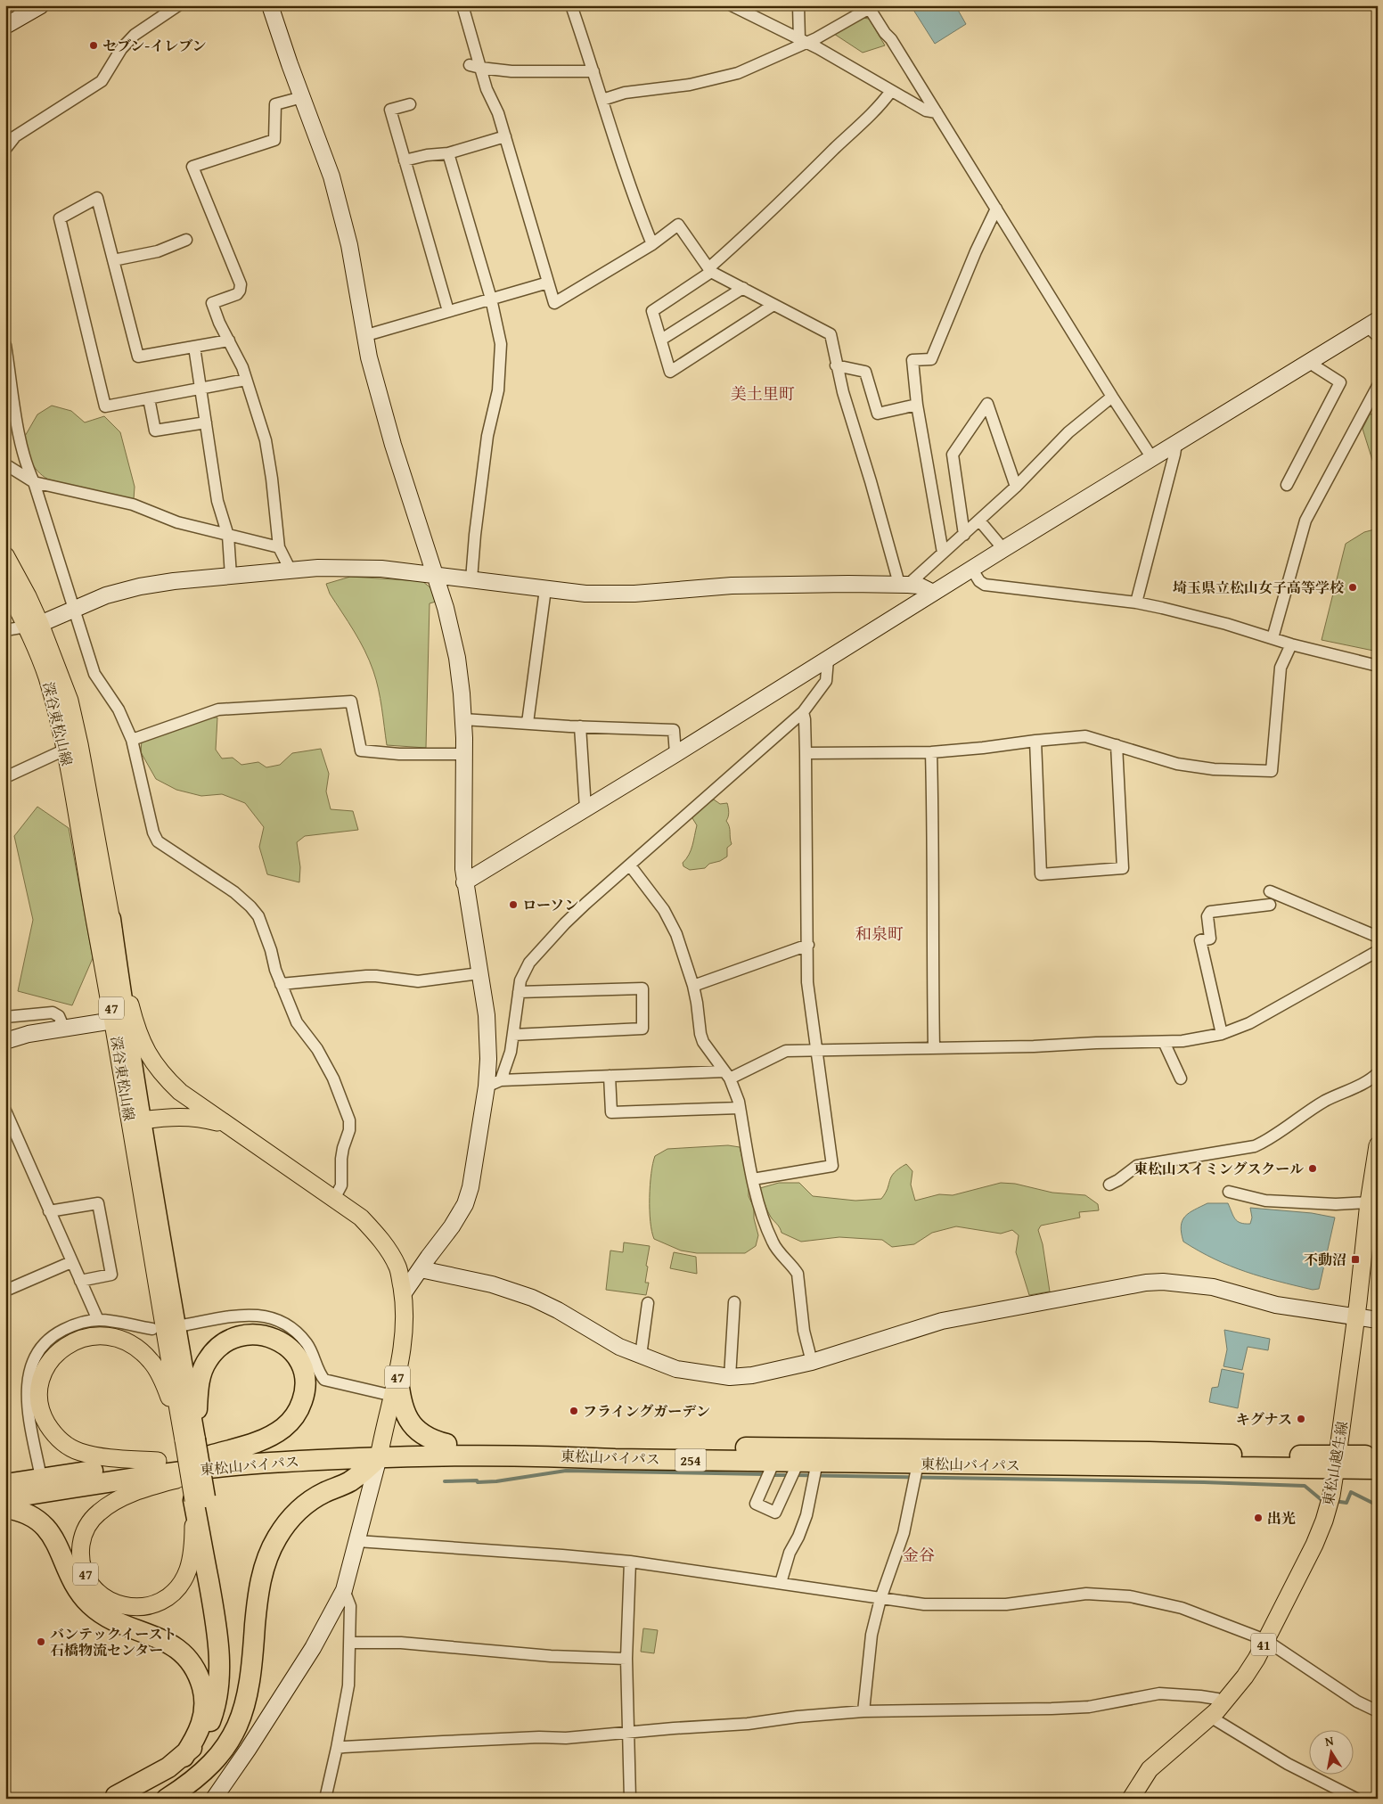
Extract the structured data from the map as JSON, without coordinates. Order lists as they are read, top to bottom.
{
  "streets": {
    "highway": ["東松山バイパス", "254"],
    "main road": [
      "深谷東松山線",
      "47",
      "東松山越生線",
      "41"
    ]
  },
  "crossings": [
    ["深谷東松山線", "東松山バイパス"],
    ["47", "東松山バイパス"],
    ["東松山バイパス", "東松山越生線"]
  ],
  "districts": ["美土里町", "和泉町", "金谷"],
  "places": {
    "other": [
      "セブン-イレブン",
      "埼玉県立松山女子高等学校",
      "ローソン",
      "東松山スイミングスクール",
      "フライングガーデン",
      "キグナス",
      "出光",
      "バンテックイースト 石橋物流センター"
    ],
    "transit": ["不動沼"]
  },
  "north": "top"
}
